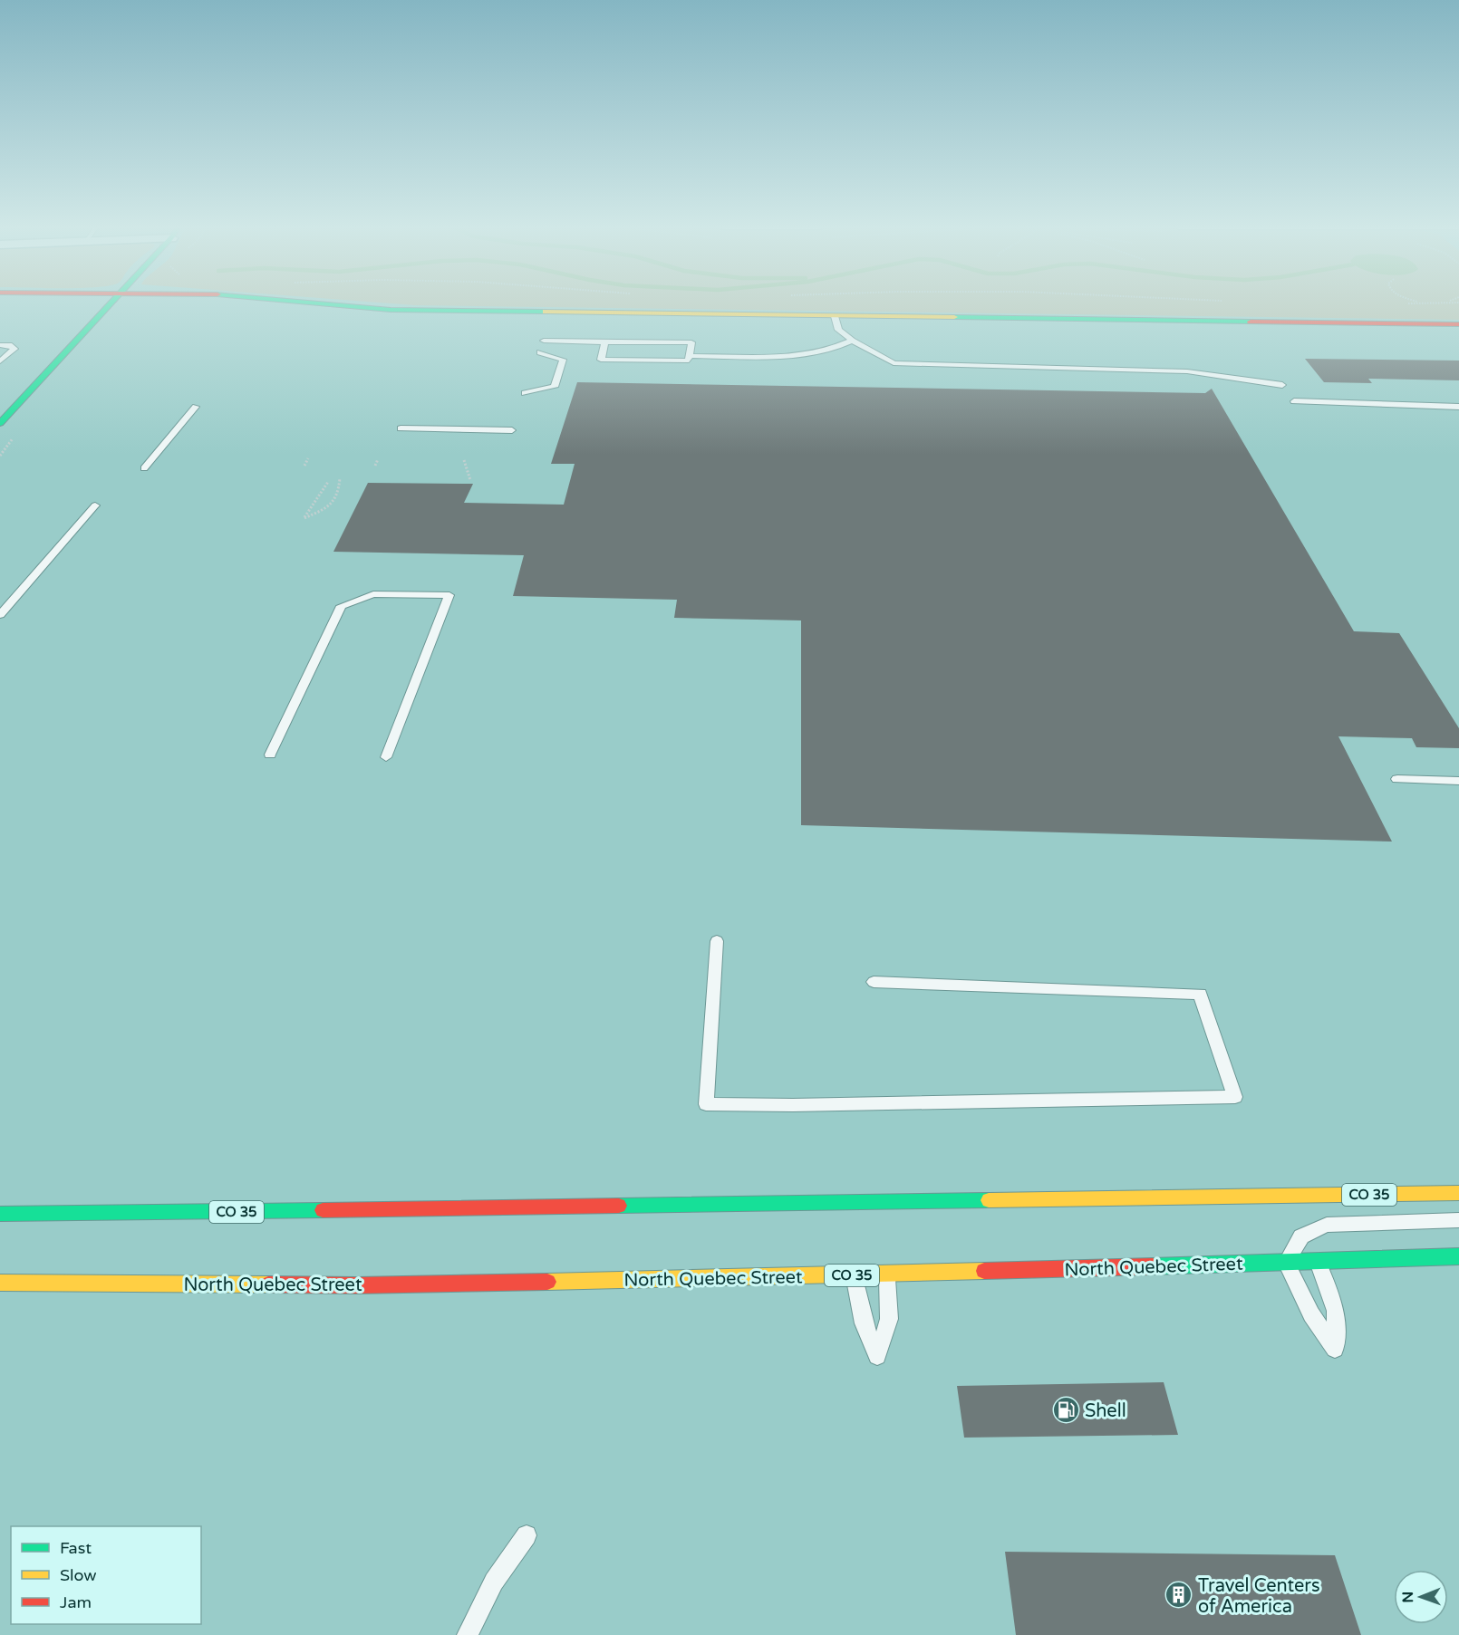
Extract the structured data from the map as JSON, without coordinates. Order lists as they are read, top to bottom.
{
  "streets": {
    "street": ["CO 35", "North Quebec Street"]
  },
  "places": {
    "fuel station": ["Shell"],
    "building": ["Travel Centers of America"]
  },
  "legend": ["Fast", "Slow", "Jam"],
  "north": "left"
}
